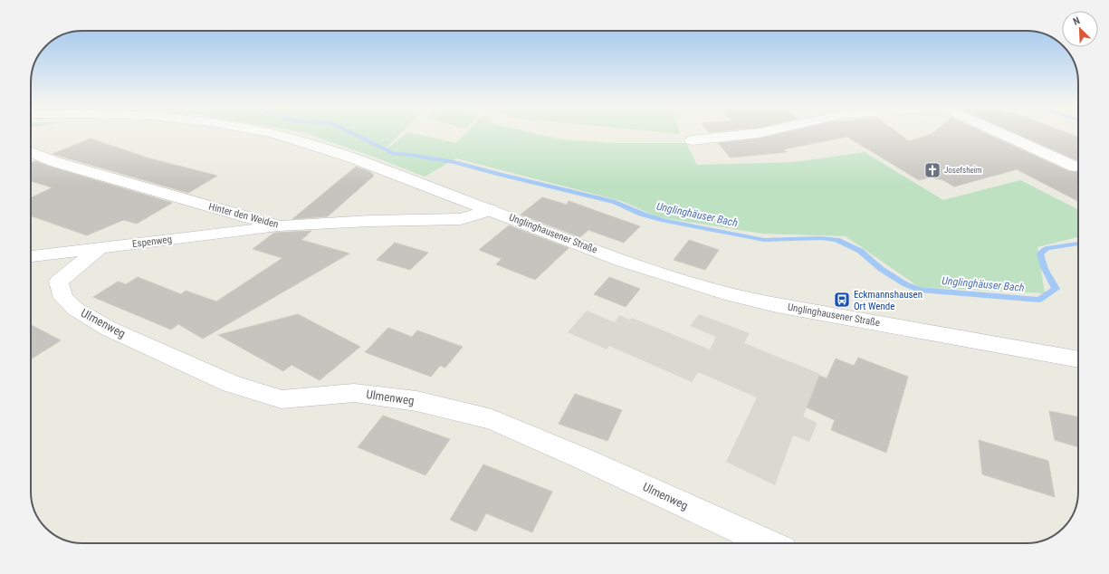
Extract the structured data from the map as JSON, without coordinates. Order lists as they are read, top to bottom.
{
  "streets": {
    "street": [
      "Hinter den Weiden",
      "Unglinghausener Straße",
      "Espenweg",
      "Ulmenweg"
    ]
  },
  "crossings": [
    ["Hinter den Weiden", "Unglinghausener Straße"],
    ["Hinter den Weiden", "Espenweg"],
    ["Espenweg", "Ulmenweg"]
  ],
  "water": ["Unglinghäuser Bach"],
  "places": {
    "church": ["Josefsheim"],
    "bus stop": ["Eckmannshausen Ort Wende"]
  },
  "north": "top left"
}
